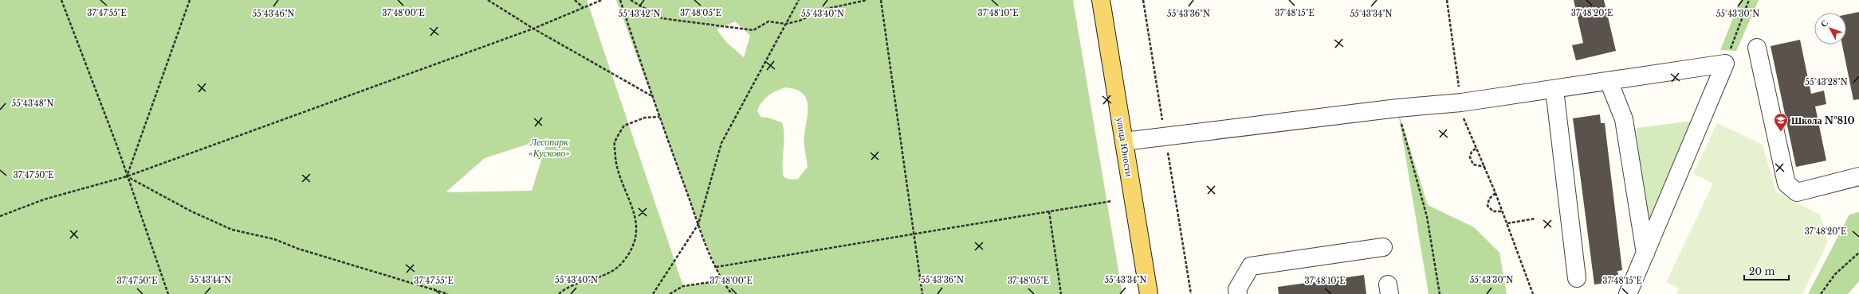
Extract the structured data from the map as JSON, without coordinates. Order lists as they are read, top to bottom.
{
  "streets": {
    "main road": ["улица Юности"]
  },
  "parks": ["Лесопарк «Кусково»"],
  "places": {
    "school or university": ["Школа №810"]
  },
  "scale_bar": "20 m",
  "north": "top left",
  "coordinates": [
    "37°47'55\"E",
    "37°48'00\"E",
    "37°48'05\"E",
    "37°48'10\"E",
    "37°48'15\"E",
    "37°48'20\"E",
    "55°43'46\"N",
    "55°43'42\"N",
    "55°43'40\"N",
    "55°43'36\"N",
    "55°43'34\"N",
    "55°43'30\"N",
    "55°43'28\"N",
    "55°43'48\"N",
    "37°47'50\"E",
    "55°43'44\"N"
  ]
}
